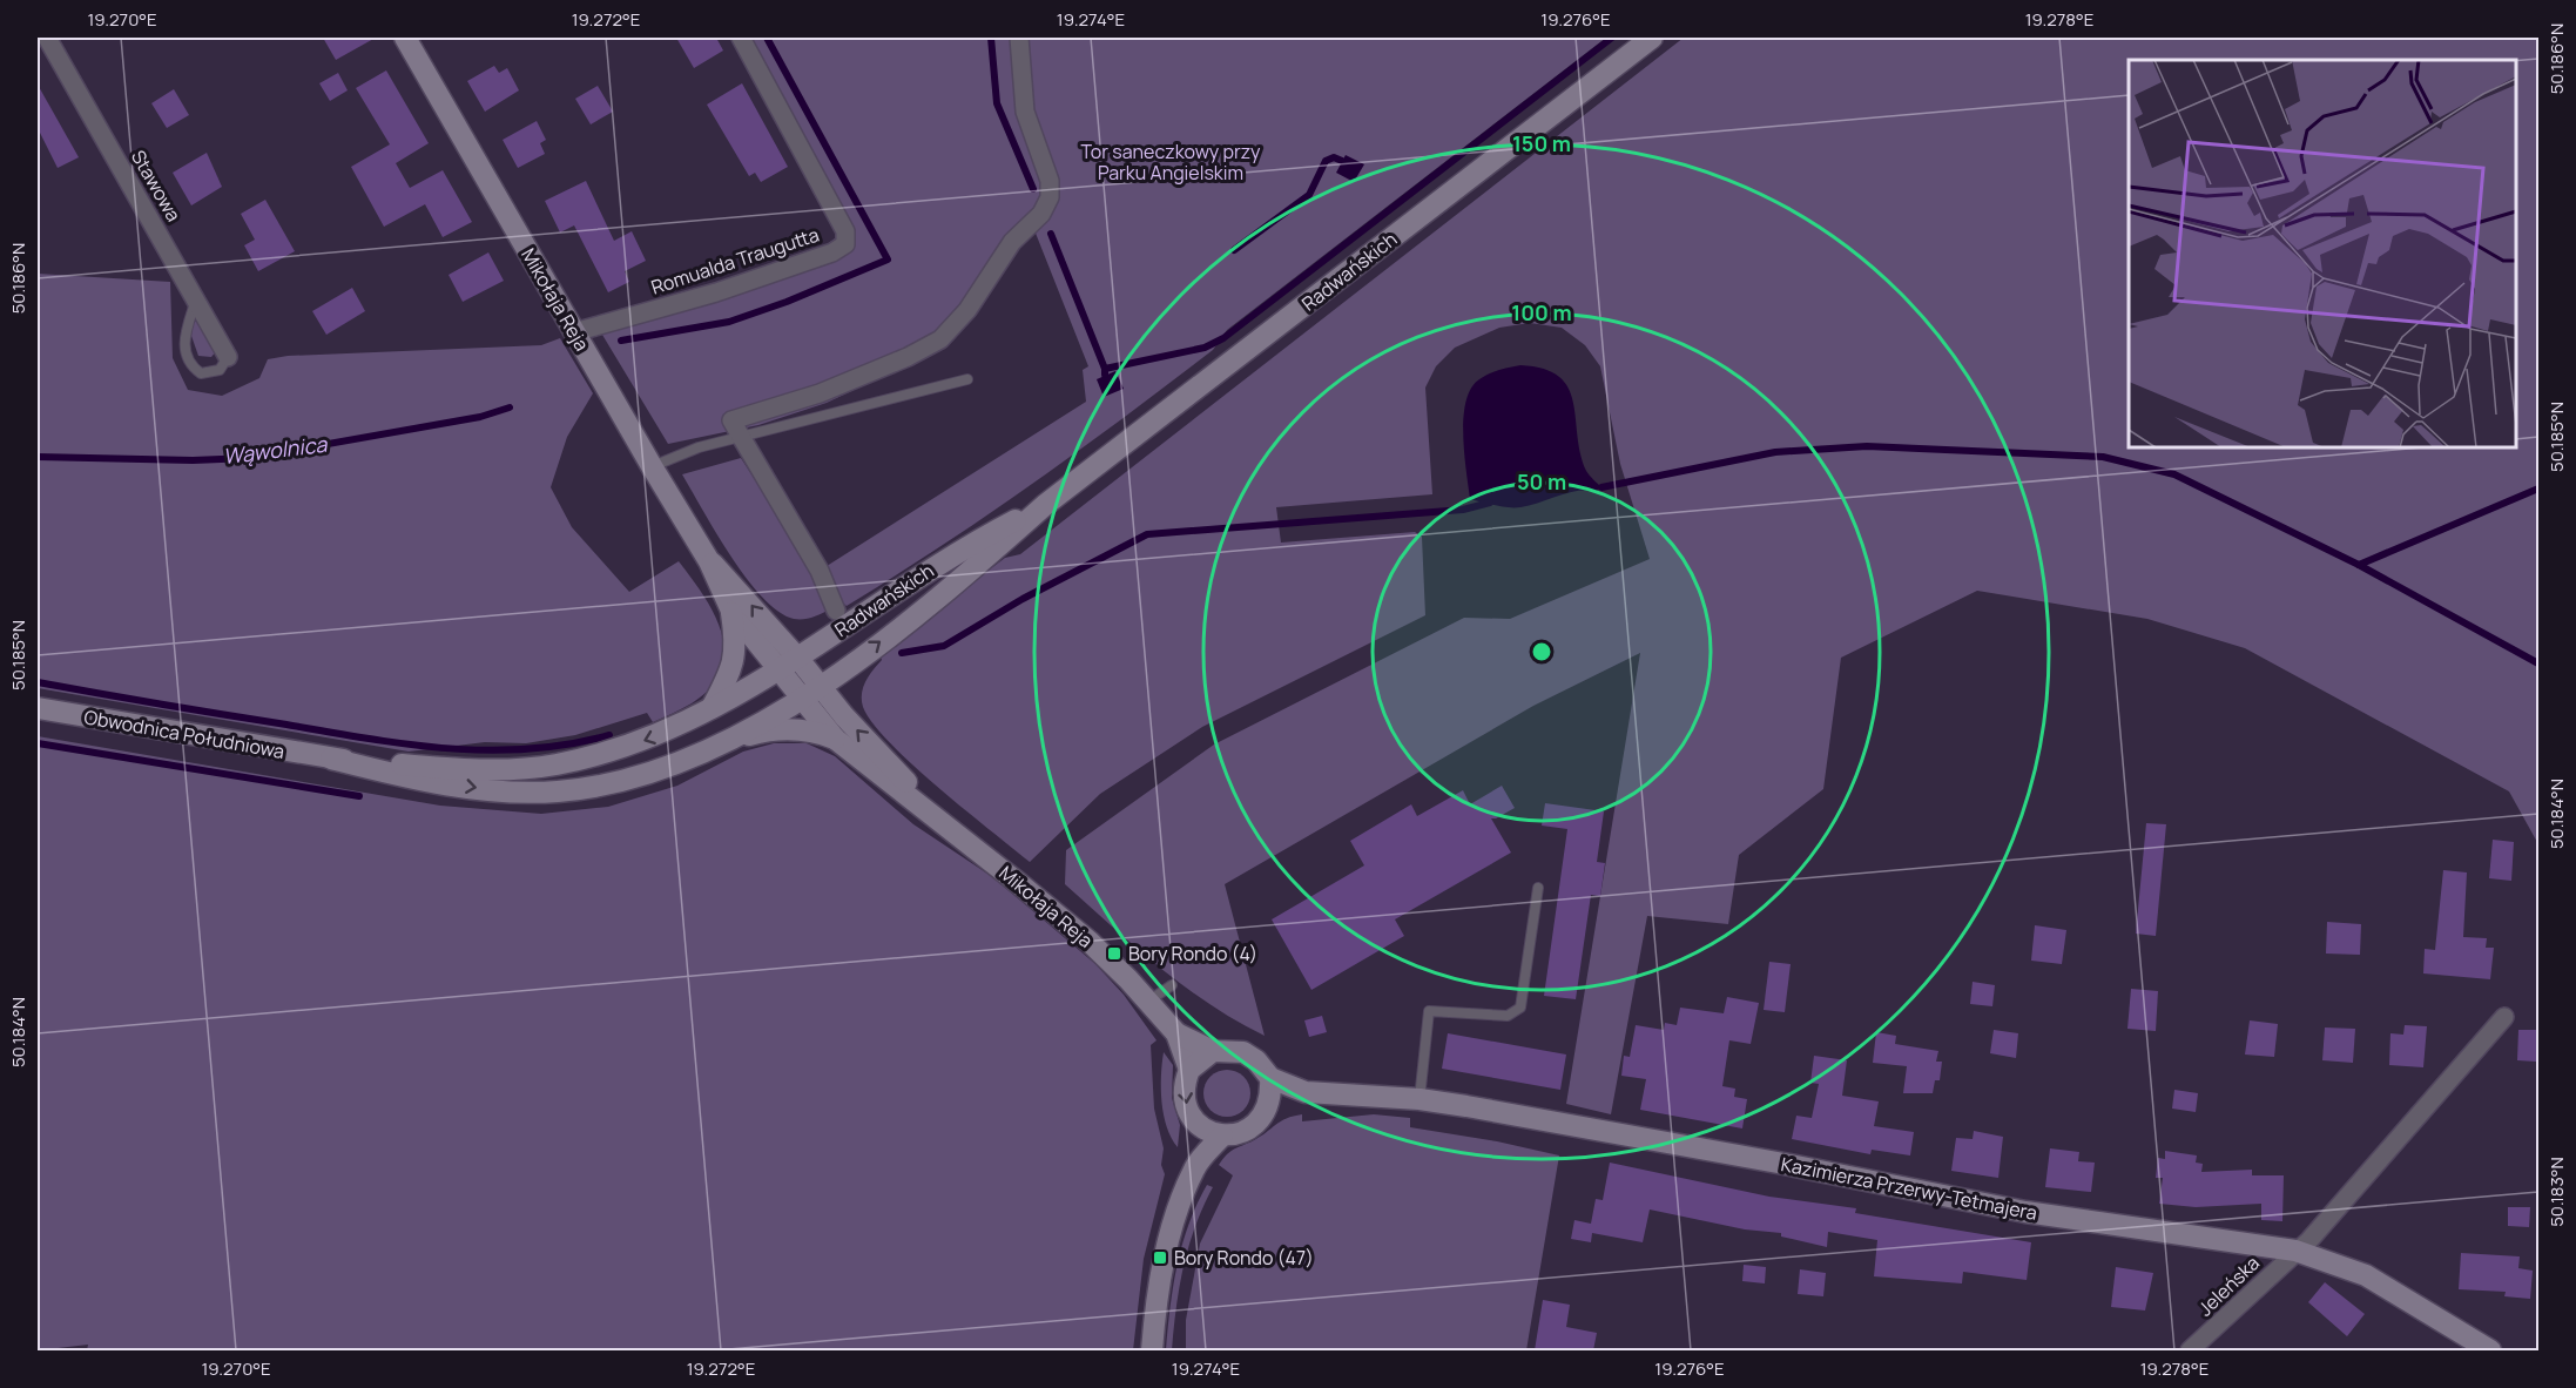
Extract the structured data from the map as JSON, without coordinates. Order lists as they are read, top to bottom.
{
  "streets": {
    "street": [
      "Stawowa",
      "Romualda Traugutta",
      "Radwańskich",
      "Mikołaja Reja",
      "Obwodnica Południowa",
      "Kazimierza Przerwy-Tetmajera",
      "Jeleńska"
    ]
  },
  "crossings": [
    ["Romualda Traugutta", "Mikołaja Reja"],
    ["Radwańskich", "Mikołaja Reja"],
    ["Radwańskich", "Obwodnica Południowa"],
    ["Kazimierza Przerwy-Tetmajera", "Jeleńska"]
  ],
  "water": ["Wąwolnica"],
  "parks": ["Tor saneczkowy przy Parku Angielskim"],
  "places": {
    "transit": ["Bory Rondo (4)", "Bory Rondo (47)"]
  },
  "coordinates": [
    "19.270°E",
    "19.272°E",
    "19.274°E",
    "19.276°E",
    "19.278°E",
    "50.186°N",
    "50.185°N",
    "50.184°N",
    "50.183°N"
  ],
  "rings": ["150 m", "100 m", "50 m"]
}
